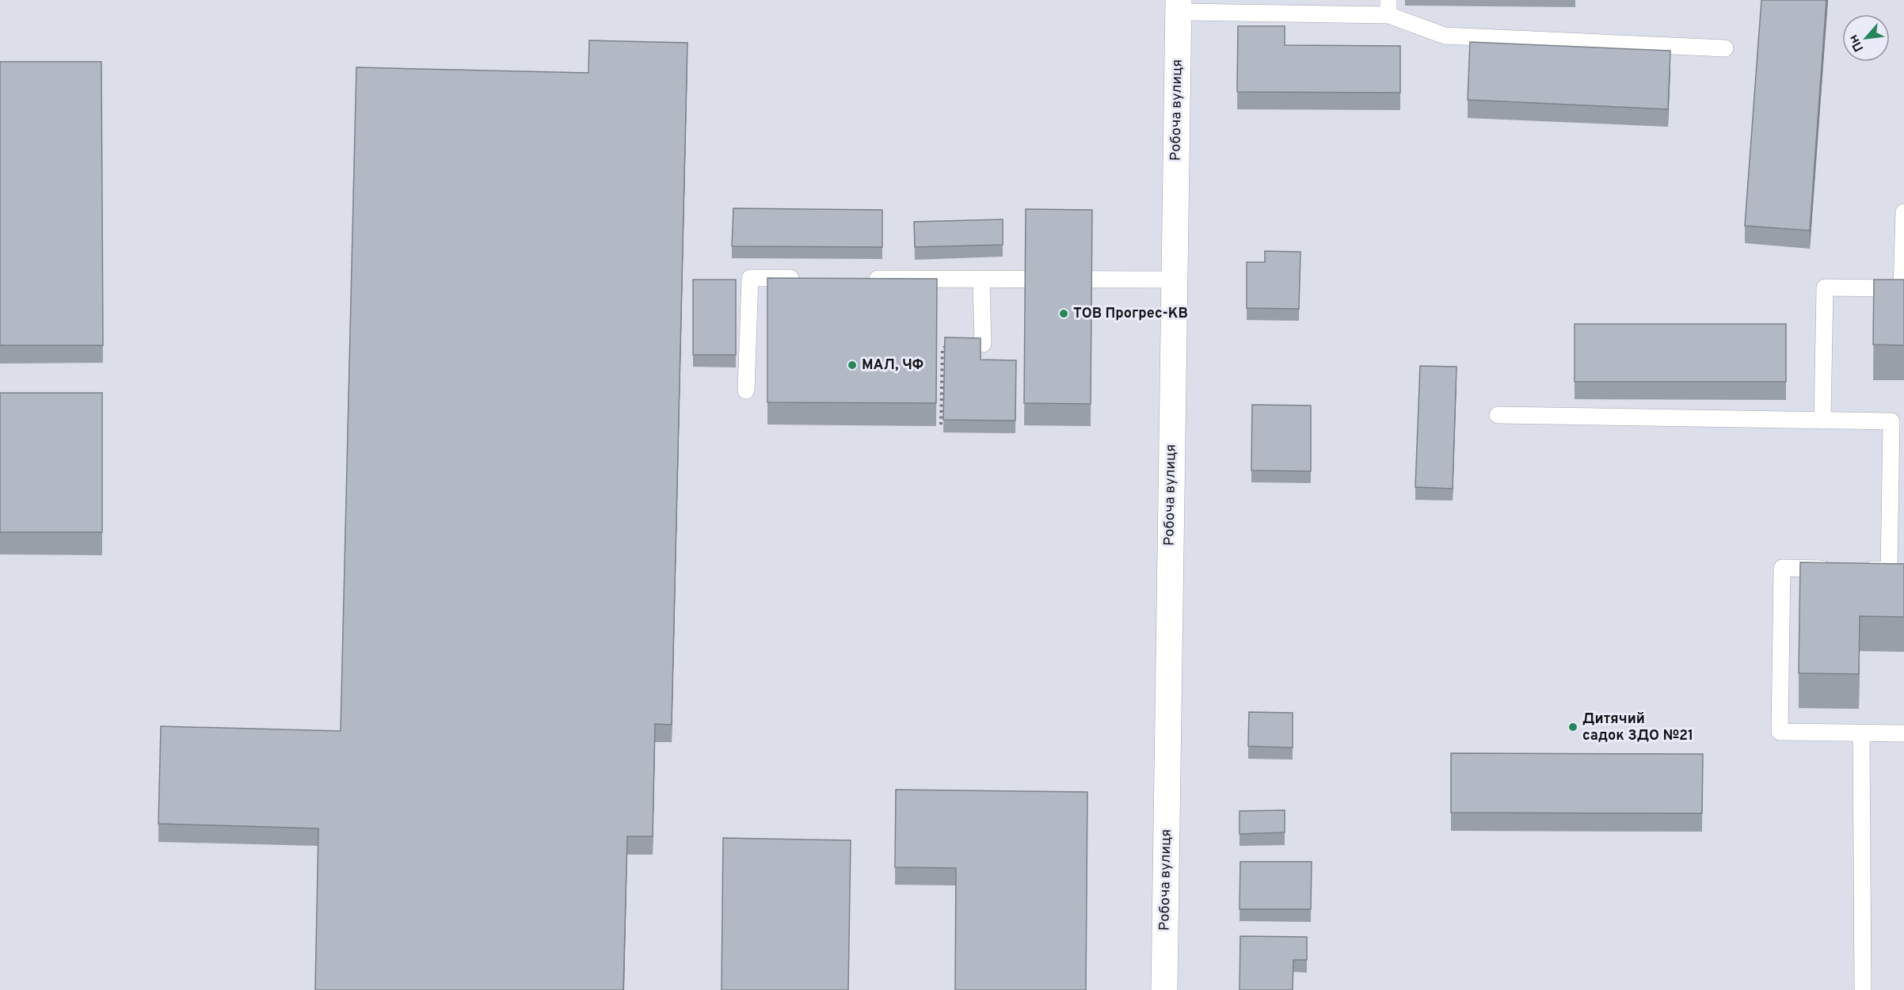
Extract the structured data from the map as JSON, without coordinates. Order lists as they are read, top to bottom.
{
  "streets": {
    "street": ["Робоча вулиця"]
  },
  "places": ["ТОВ Прогрес-КВ", "МАЛ, ЧФ", "Дитячий садок ЗДО №21"],
  "north": "bottom left"
}
